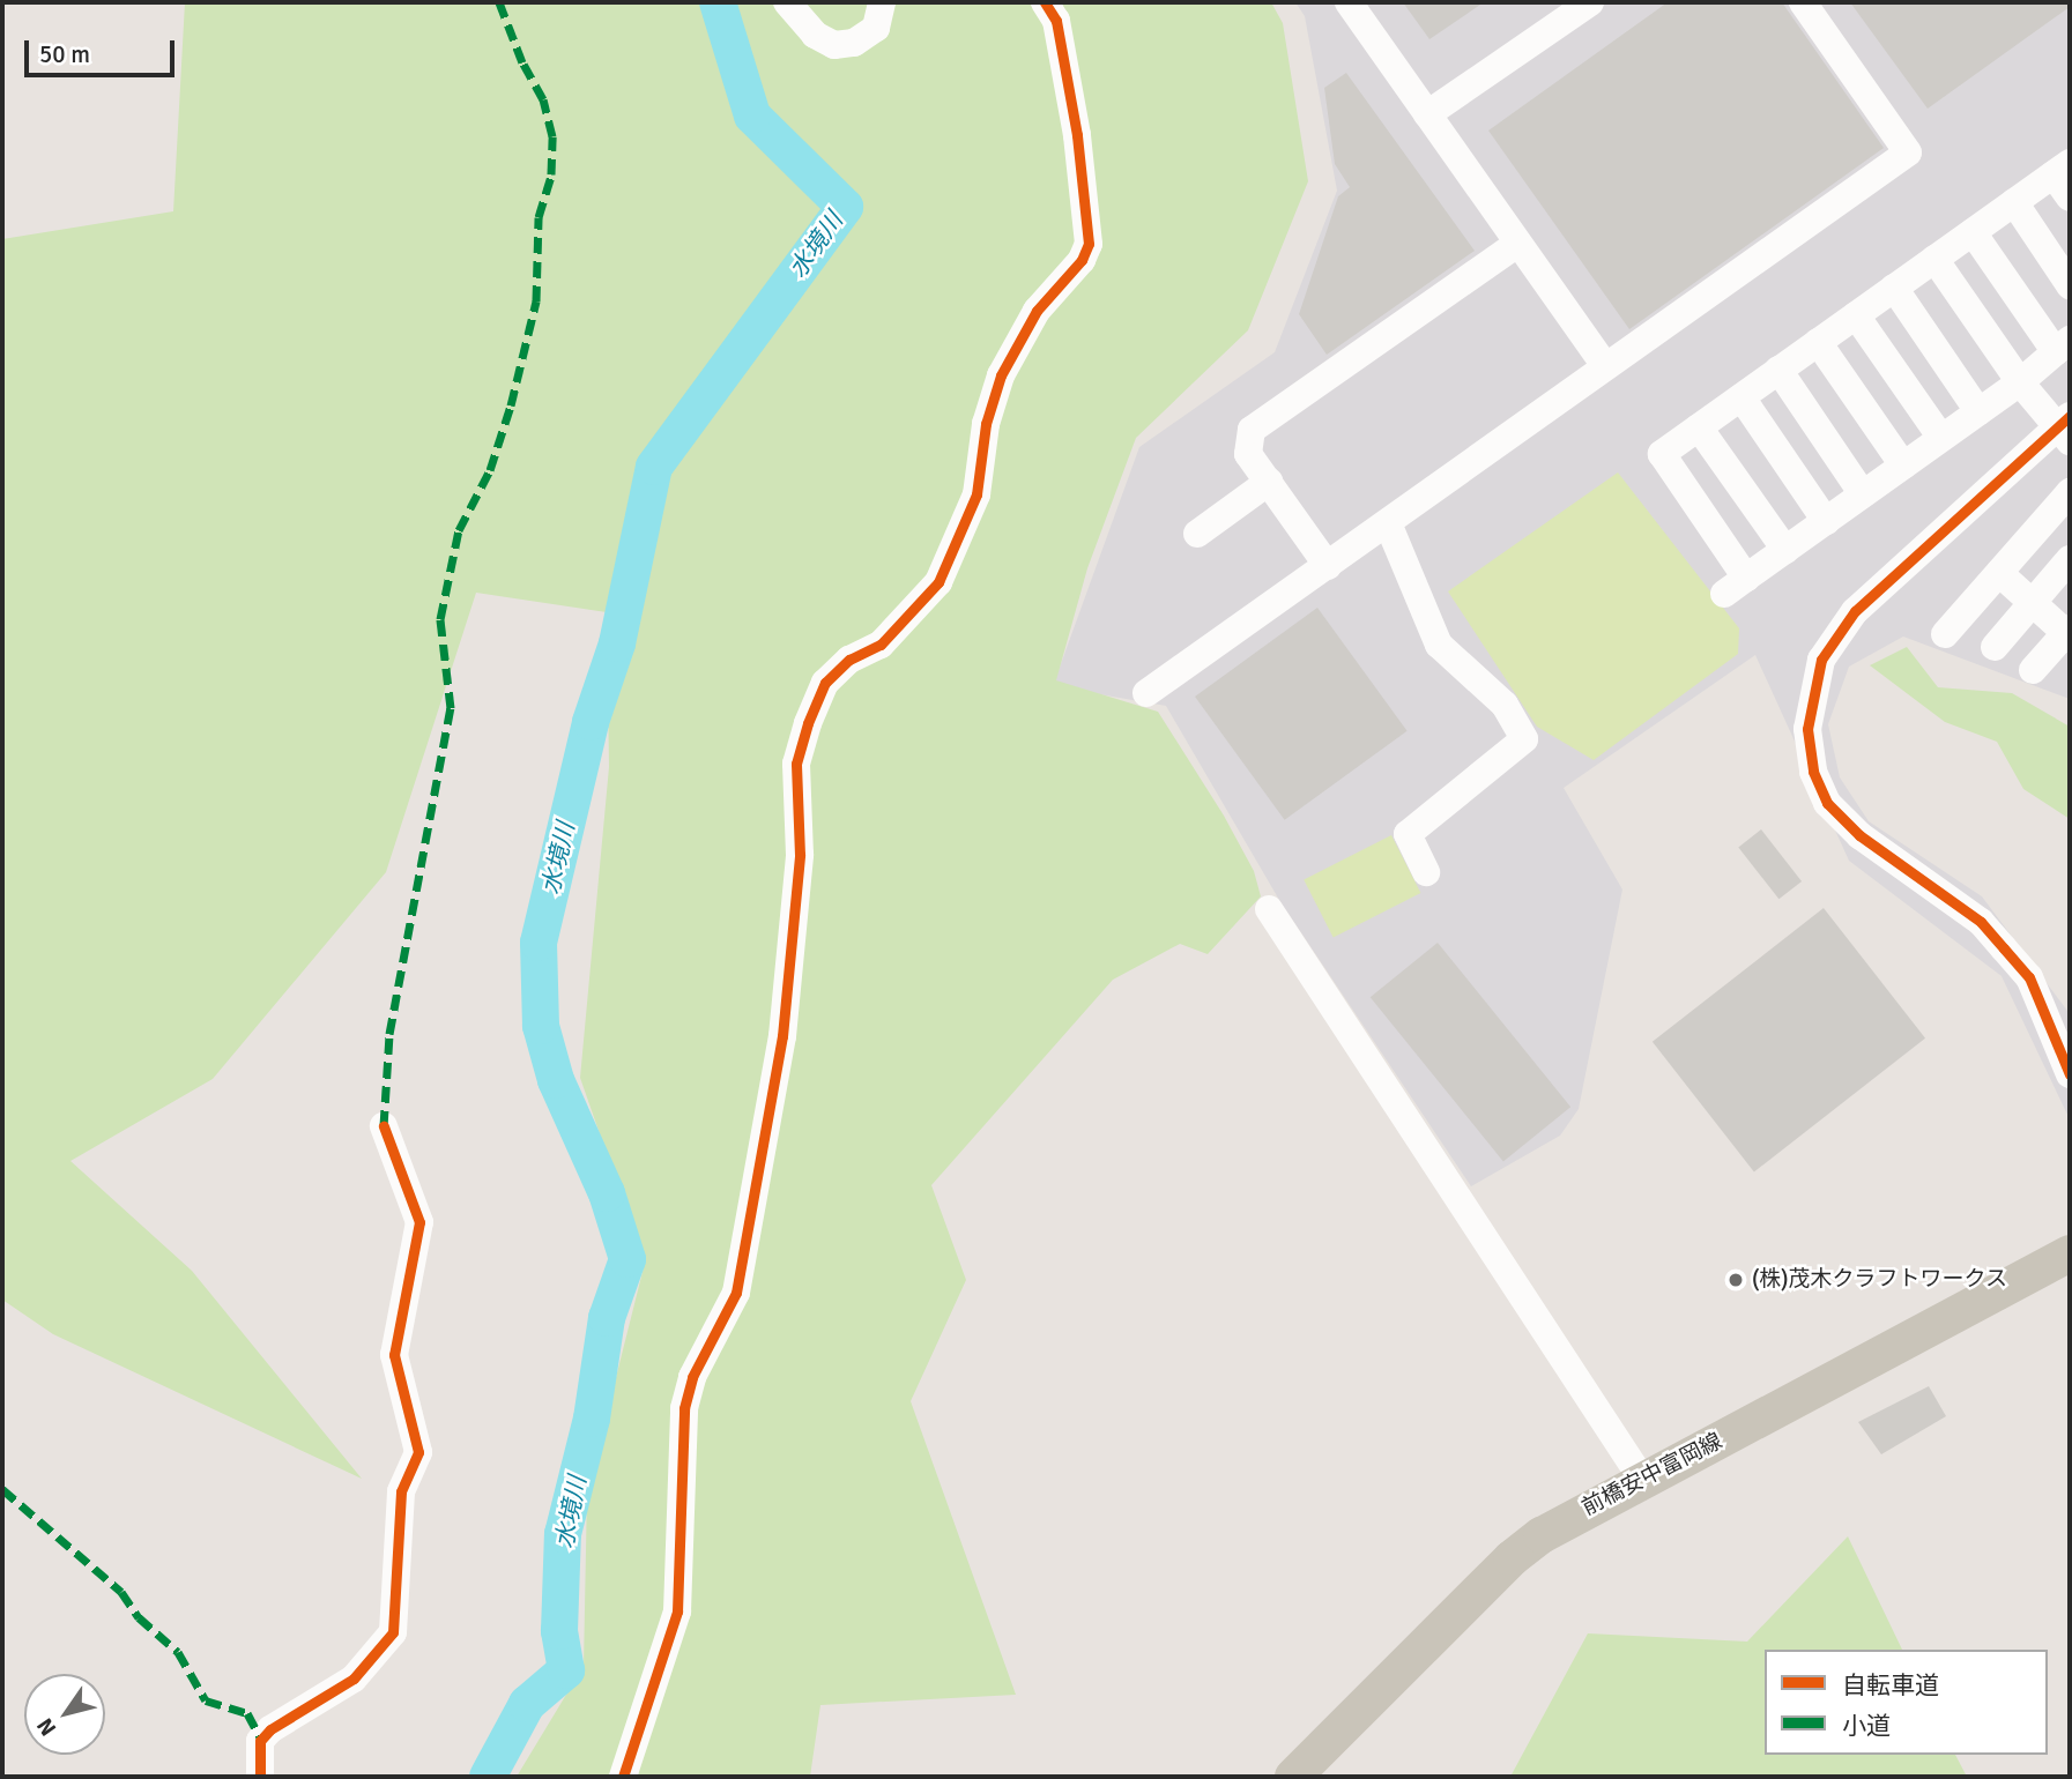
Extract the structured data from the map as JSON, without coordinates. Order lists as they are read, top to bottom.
{
  "streets": {
    "main road": ["前橋安中富岡線"]
  },
  "water": ["水境川"],
  "places": ["(株)茂木クラフトワークス"],
  "legend": ["自転車道", "小道"],
  "scale_bar": "50 m",
  "north": "bottom left"
}
